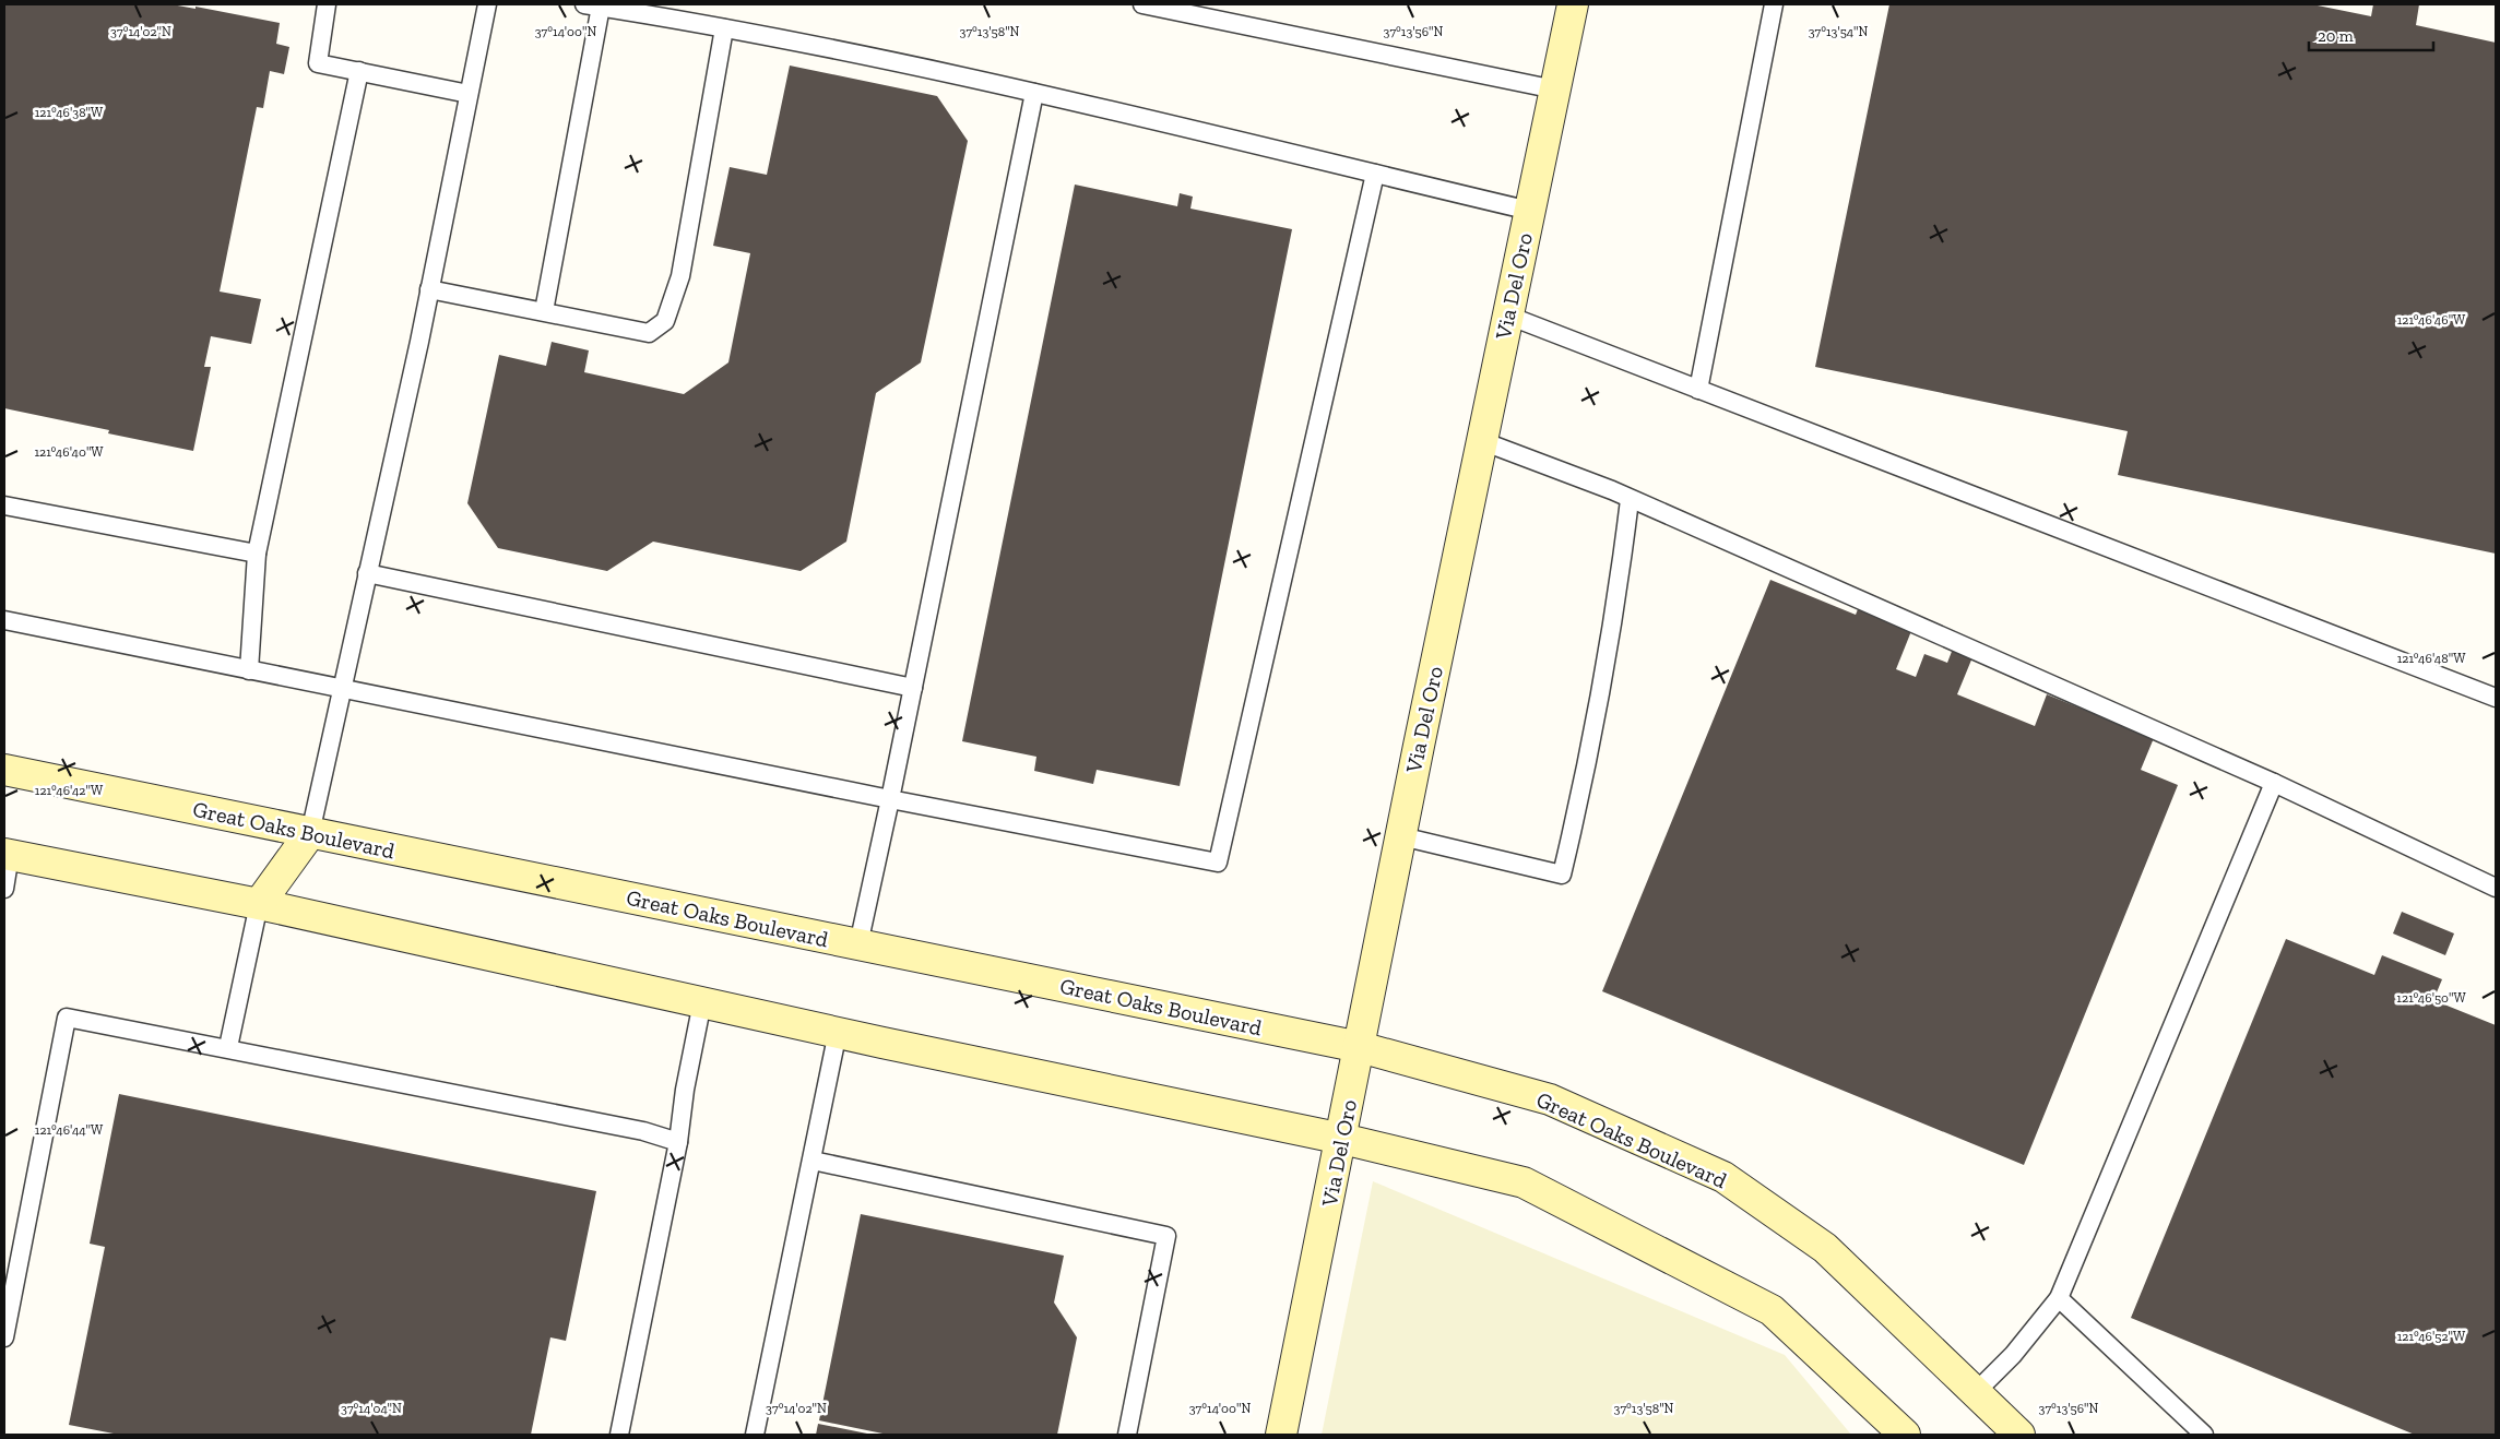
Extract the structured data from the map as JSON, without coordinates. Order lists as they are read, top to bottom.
{
  "streets": {
    "main road": ["Via Del Oro", "Great Oaks Boulevard"]
  },
  "crossings": [
    ["Via Del Oro", "Great Oaks Boulevard"]
  ],
  "scale_bar": "20 m",
  "coordinates": [
    "37°14'02\"N",
    "37°14'00\"N",
    "37°13'58\"N",
    "37°13'56\"N",
    "37°13'54\"N",
    "121°46'38\"W",
    "121°46'46\"W",
    "121°46'40\"W",
    "121°46'48\"W",
    "121°46'42\"W",
    "121°46'50\"W",
    "121°46'44\"W",
    "121°46'52\"W",
    "37°14'04\"N"
  ]
}
